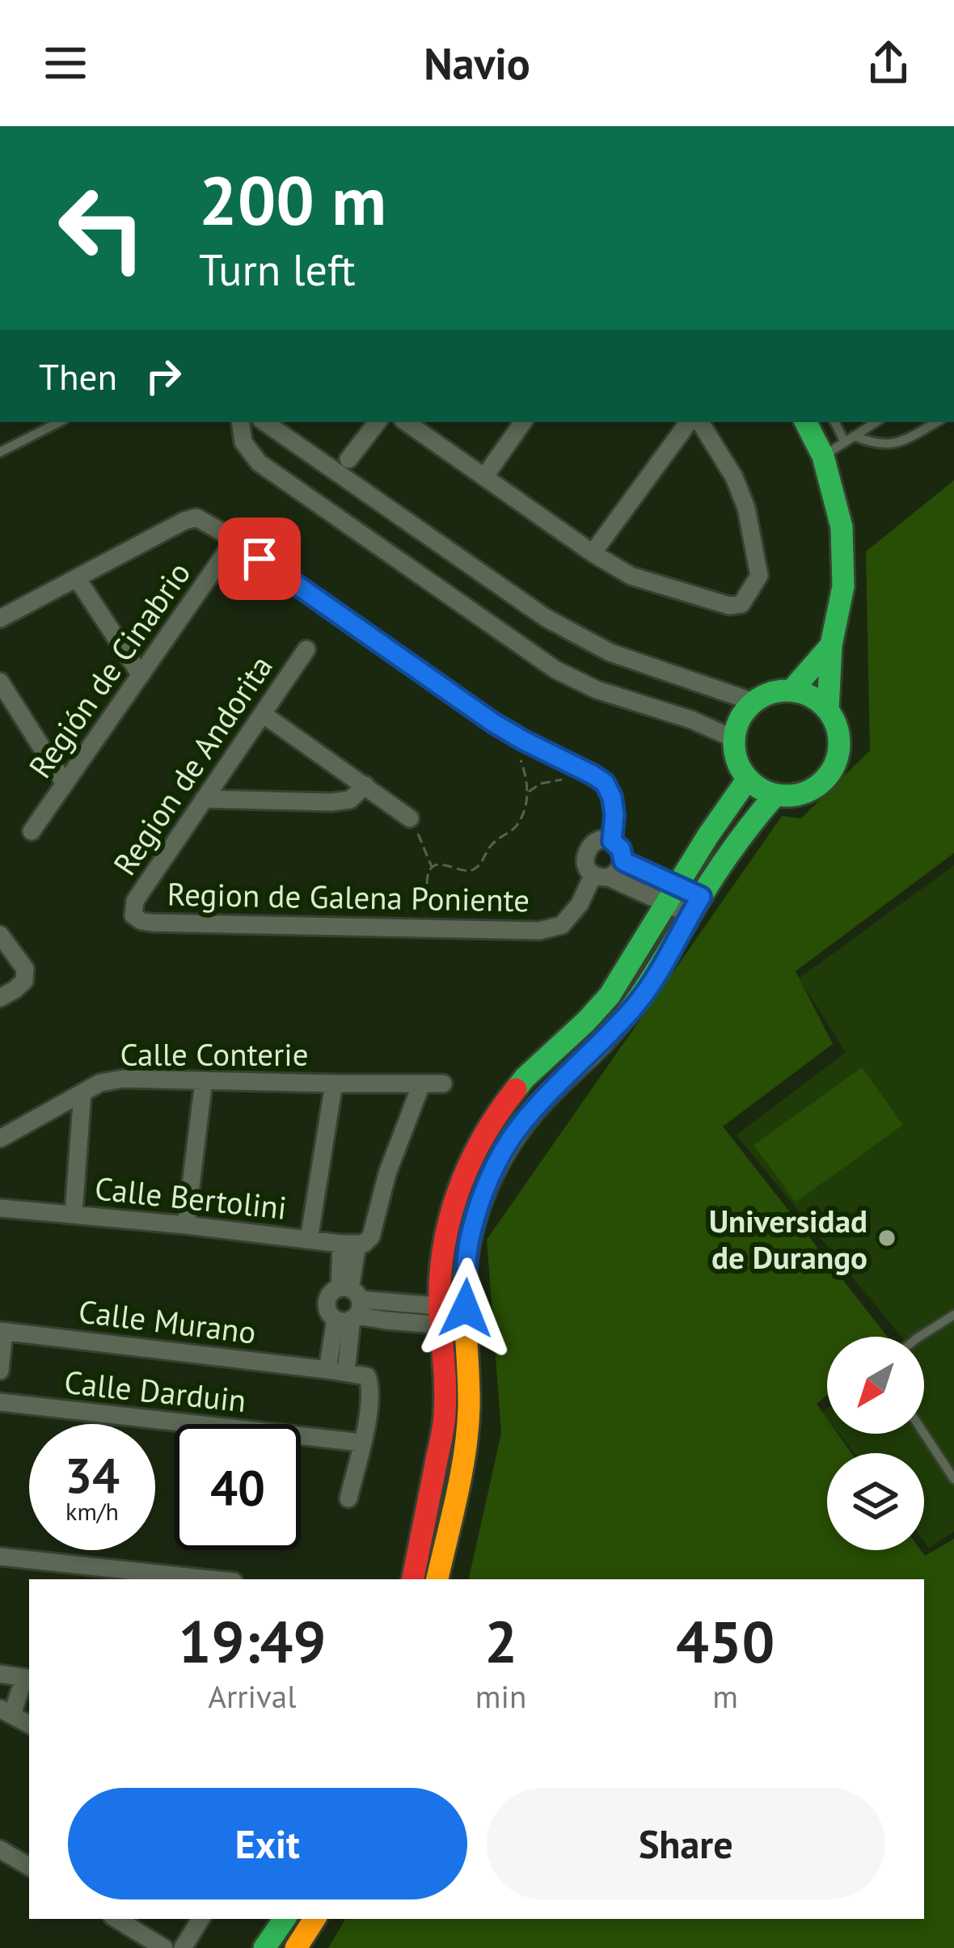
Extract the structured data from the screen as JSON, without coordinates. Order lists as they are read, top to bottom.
{
  "streets": {
    "street": [
      "Región de Cinabrio",
      "Region de Andorita",
      "Region de Galena Poniente",
      "Calle Conterie",
      "Calle Bertolini",
      "Calle Murano",
      "Calle Darduin"
    ]
  },
  "crossings": [
    ["Region de Andorita", "Region de Galena Poniente"],
    ["Calle Murano", "Calle Darduin"]
  ],
  "places": ["Universidad de Durango"],
  "north": "bottom left",
  "page": {
    "header": "Navio",
    "turn": ["200 m", "Turn left"],
    "then": "Then",
    "speed": "34 km/h",
    "limit": "40",
    "eta": [
      "19:49",
      "Arrival",
      "2",
      "min",
      "450",
      "m"
    ],
    "buttons": ["Exit", "Share"]
  }
}
